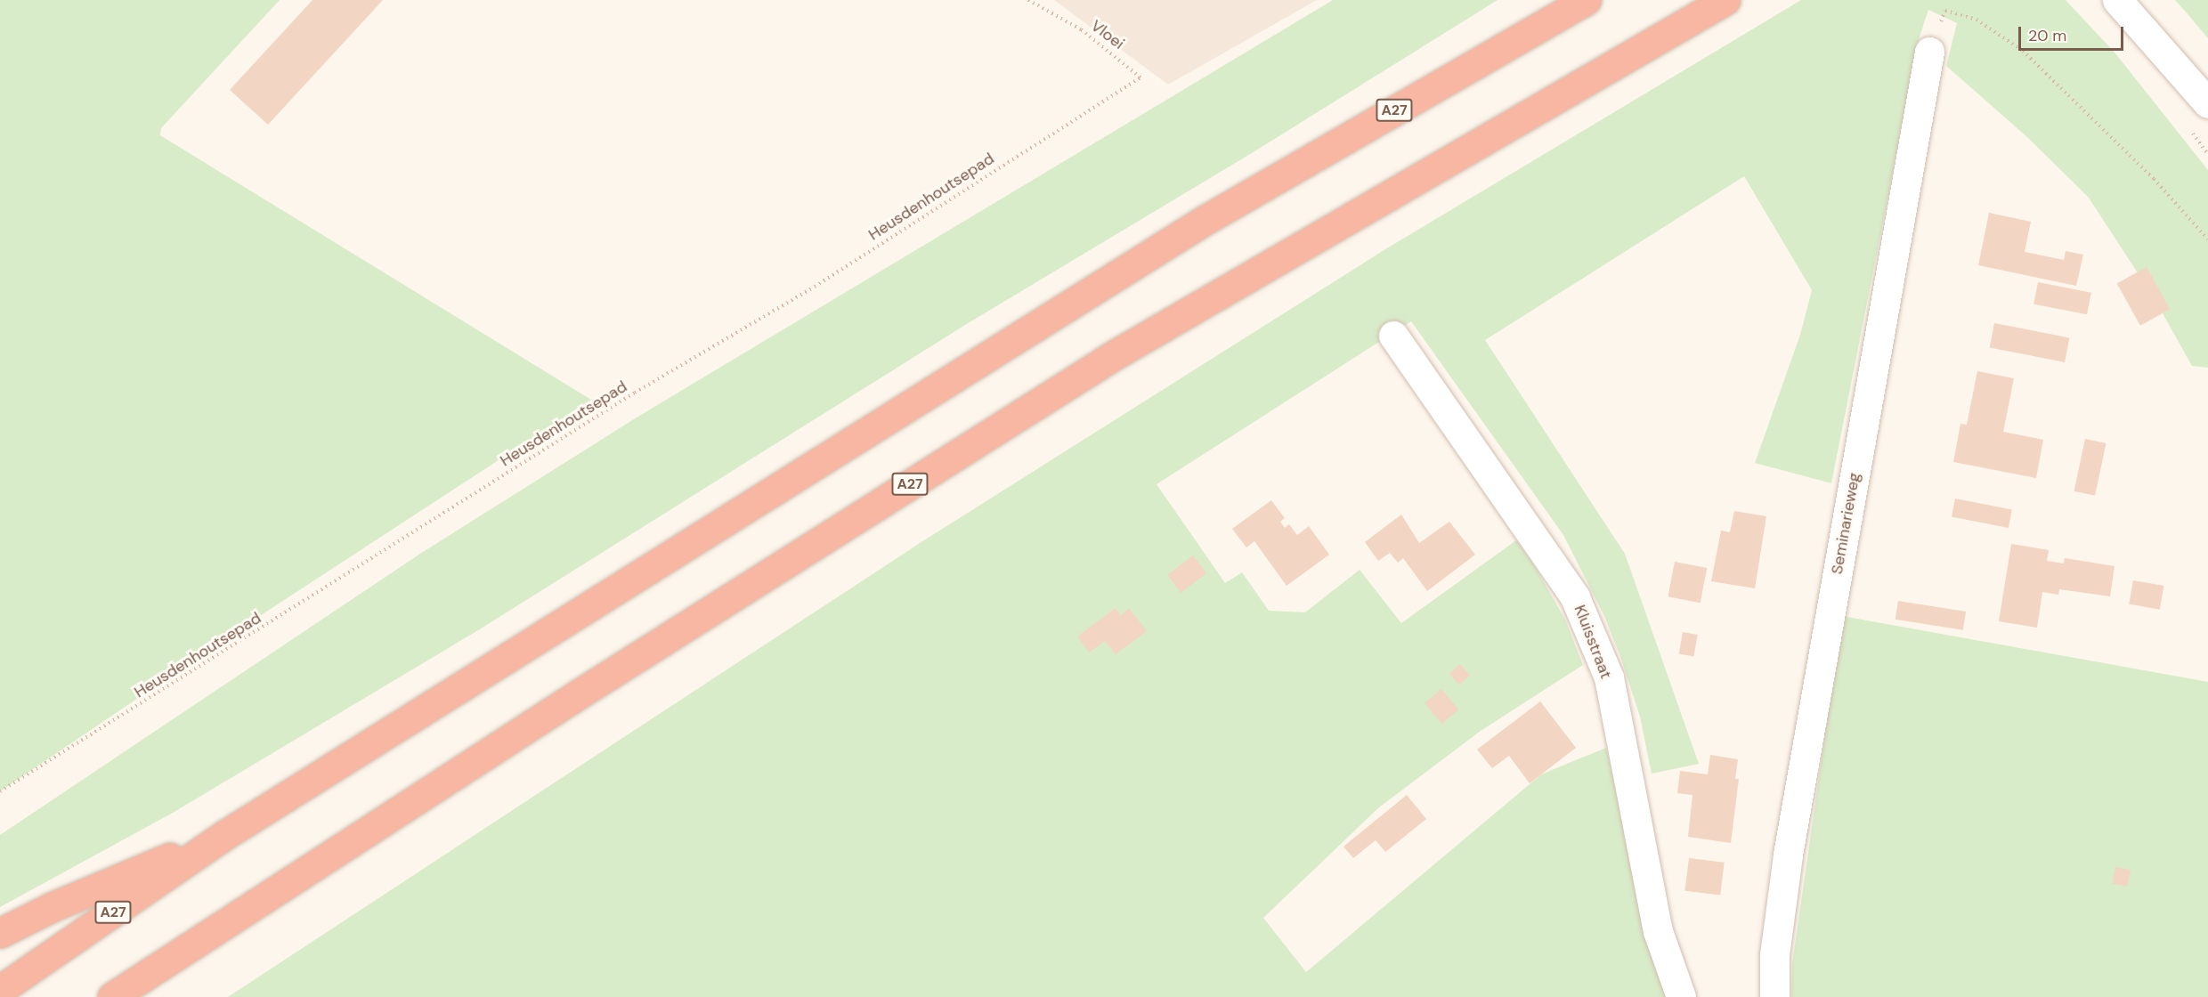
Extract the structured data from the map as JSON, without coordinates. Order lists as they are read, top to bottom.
{
  "streets": {
    "highway": ["A27"],
    "street": ["Seminarieweg", "Kluisstraat"],
    "path": ["Vloei", "Heusdenhoutsepad"]
  },
  "crossings": [
    ["Vloei", "Heusdenhoutsepad"]
  ],
  "scale_bar": "20 m"
}
